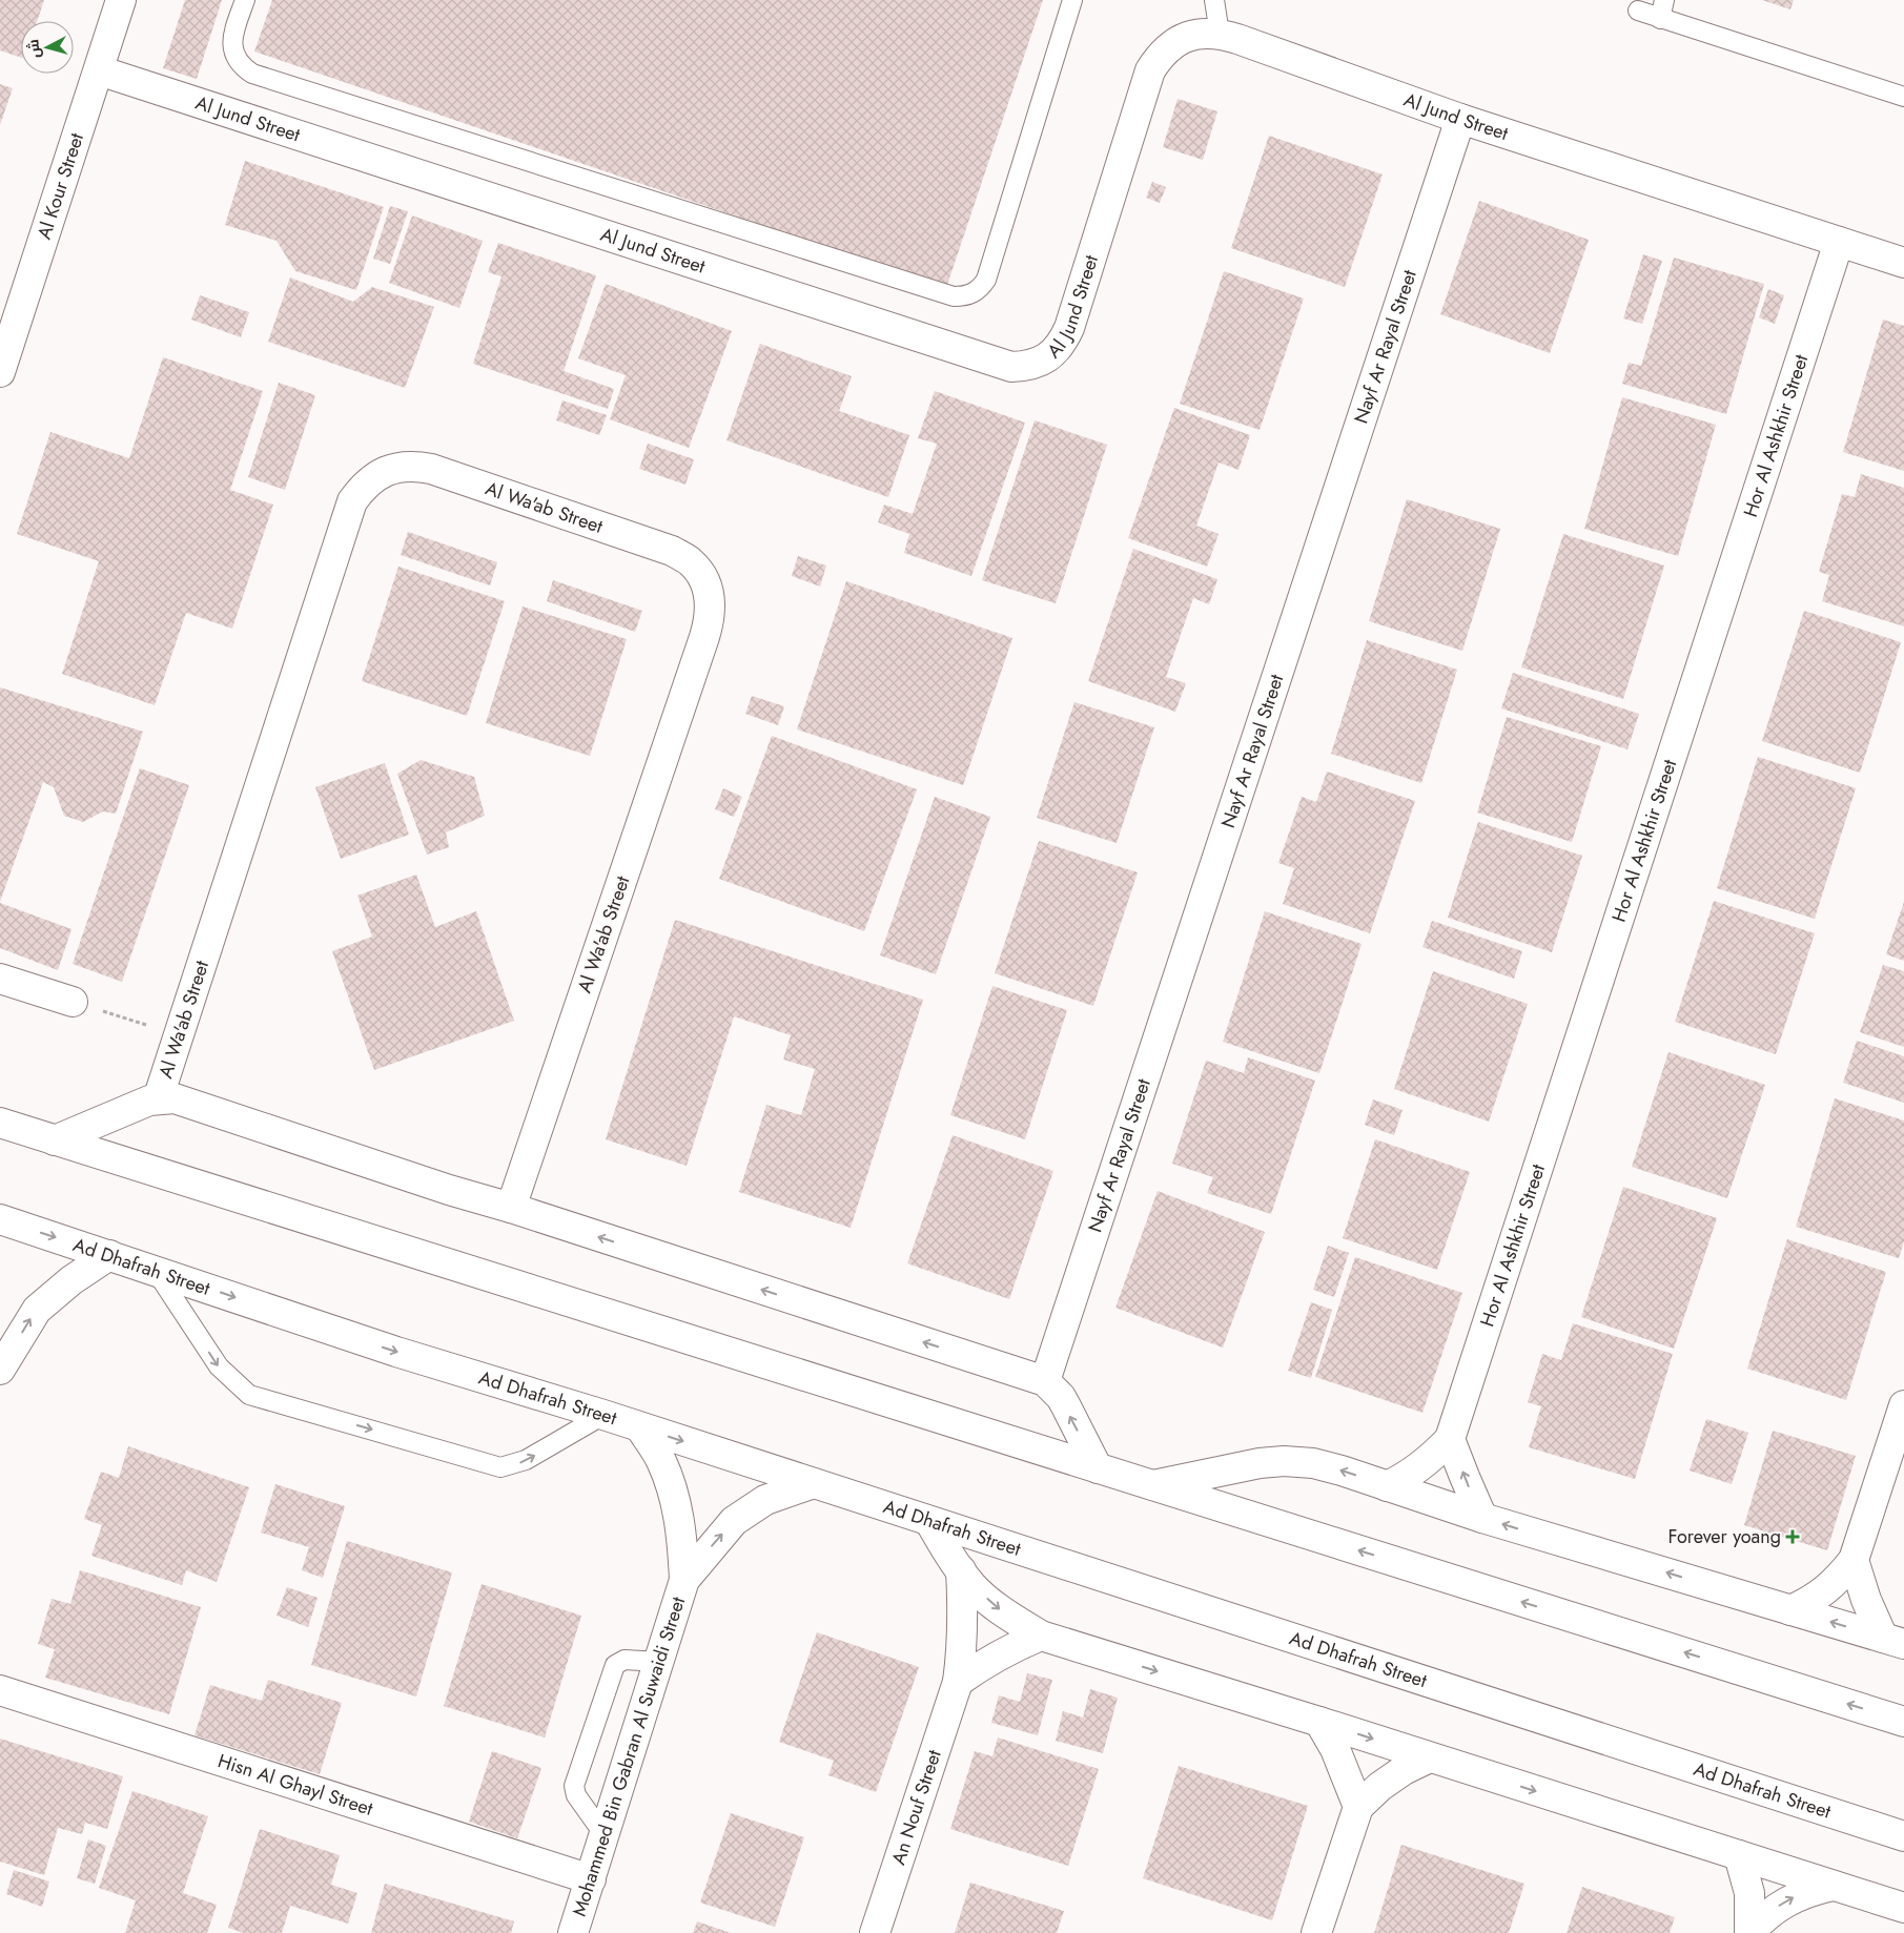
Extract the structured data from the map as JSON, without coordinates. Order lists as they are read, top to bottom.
{
  "streets": {
    "street": [
      "Al Jund Street",
      "Al Kour Street",
      "Nayf Ar Rayal Street",
      "Hor Al Ashkhir Street",
      "Al Wa'ab Street",
      "Ad Dhafrah Street",
      "Mohammed Bin Gabran Al Suwaidi Street",
      "Hisn Al Ghayl Street",
      "An Nouf Street"
    ]
  },
  "crossings": [
    ["Al Jund Street", "Al Kour Street"],
    ["Al Jund Street", "Nayf Ar Rayal Street"],
    ["Al Jund Street", "Hor Al Ashkhir Street"],
    ["Ad Dhafrah Street", "Mohammed Bin Gabran Al Suwaidi Street"],
    ["Mohammed Bin Gabran Al Suwaidi Street", "Hisn Al Ghayl Street"]
  ],
  "places": {
    "health": ["Forever yoang"]
  },
  "north": "left"
}
